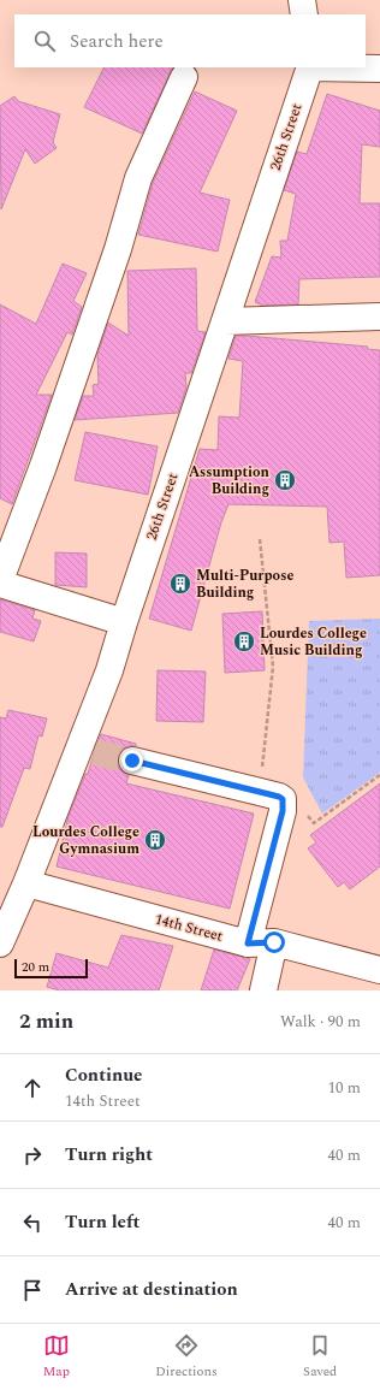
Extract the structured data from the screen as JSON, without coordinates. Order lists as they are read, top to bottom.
{
  "streets": {
    "street": ["26th Street", "14th Street"]
  },
  "crossings": [
    ["26th Street", "14th Street"]
  ],
  "places": {
    "building": [
      "Assumption Building",
      "Multi-Purpose Building",
      "Lourdes College Music Building",
      "Lourdes College Gymnasium"
    ]
  },
  "scale_bar": "20 m",
  "page": {
    "search": "Search here",
    "scale": "20 m",
    "heading": ["2 min", "Walk · 90 m"],
    "list": [
      ["Continue", "14th Street", "10 m"],
      ["Turn right", "40 m"],
      ["Turn left", "40 m"],
      "Arrive at destination"
    ],
    "nav": ["Map", "Directions", "Saved"]
  }
}
